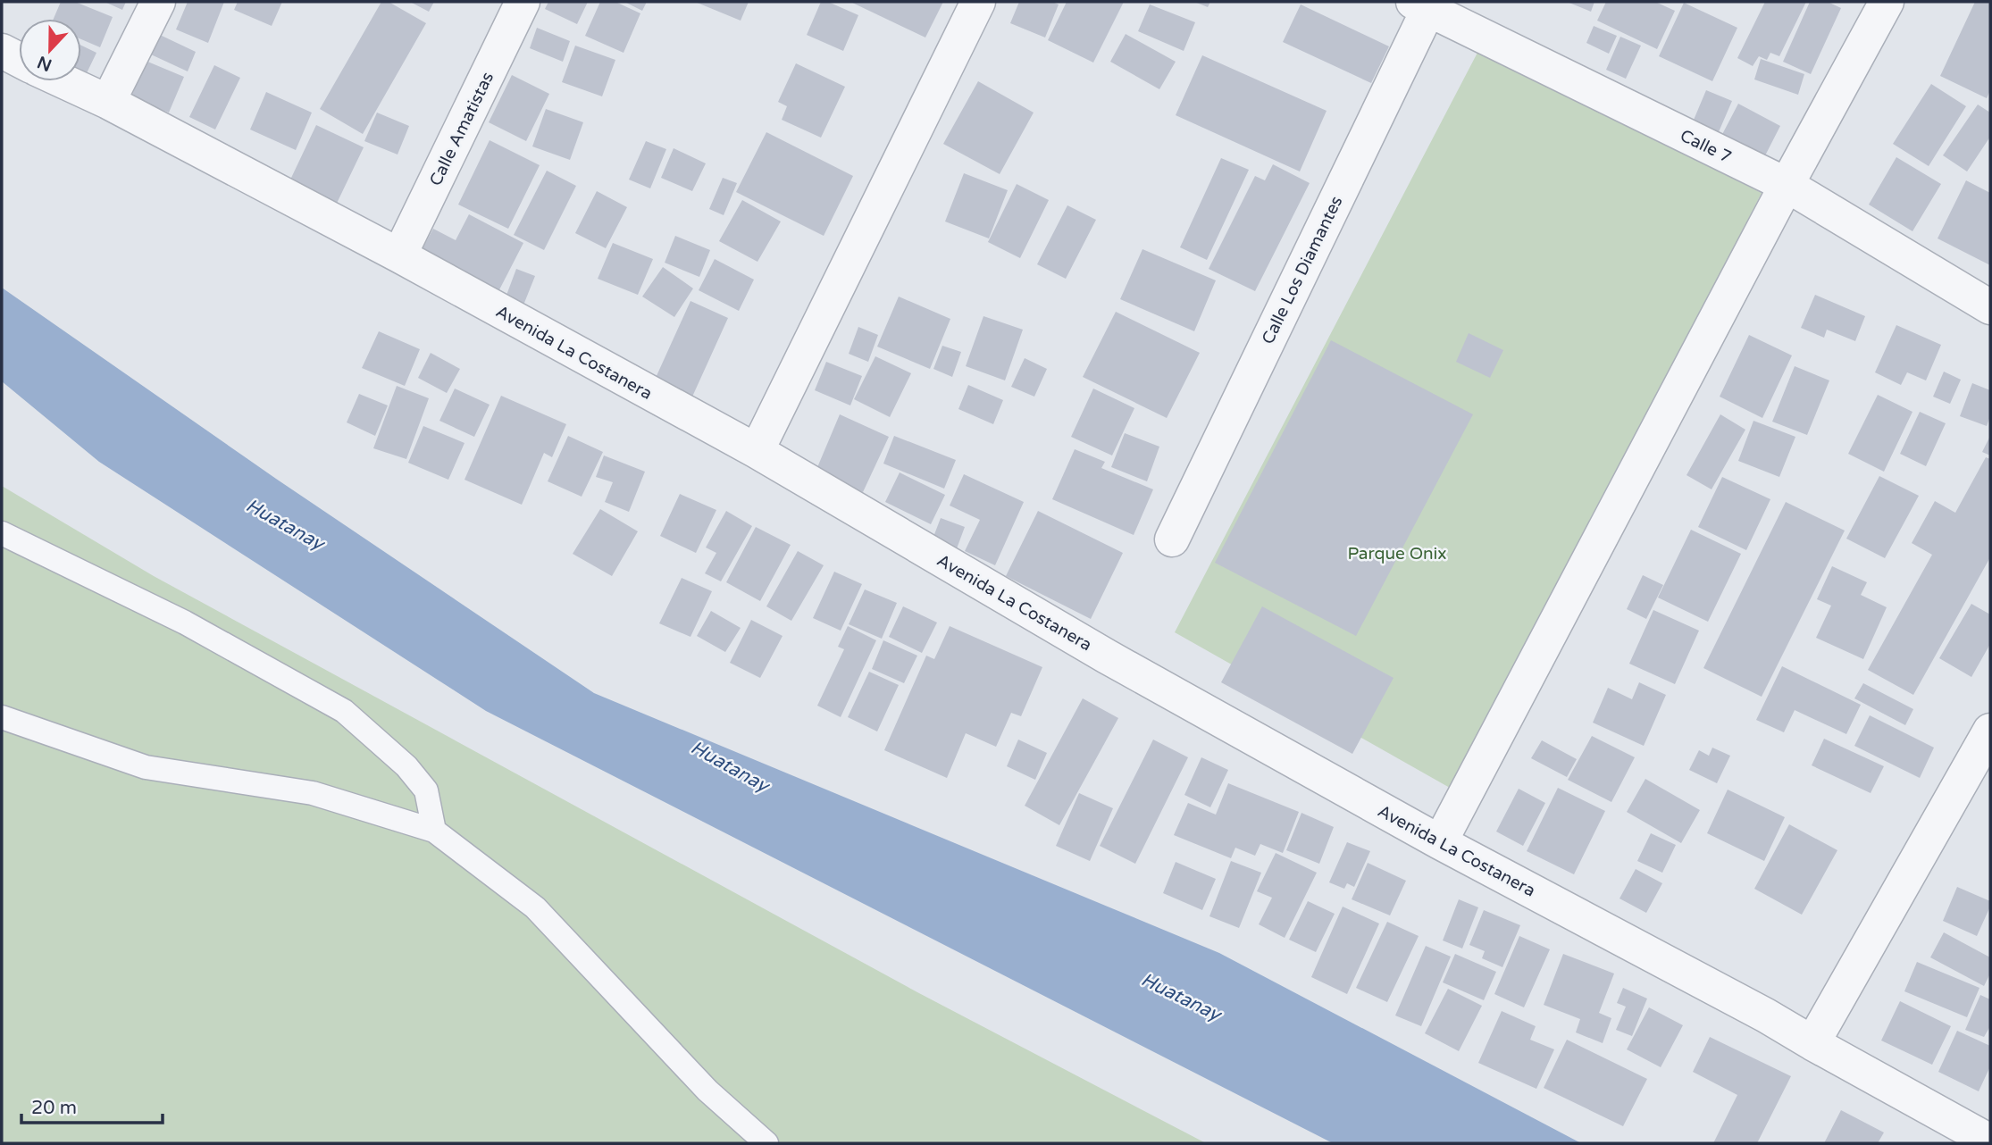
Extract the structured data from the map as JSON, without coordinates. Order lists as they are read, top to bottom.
{
  "streets": {
    "street": [
      "Calle Amatistas",
      "Calle 7",
      "Calle Los Diamantes",
      "Avenida La Costanera"
    ]
  },
  "crossings": [
    ["Calle Amatistas", "Avenida La Costanera"],
    ["Calle 7", "Calle Los Diamantes"]
  ],
  "water": ["Huatanay"],
  "parks": ["Parque Onix"],
  "scale_bar": "20 m",
  "north": "bottom"
}
